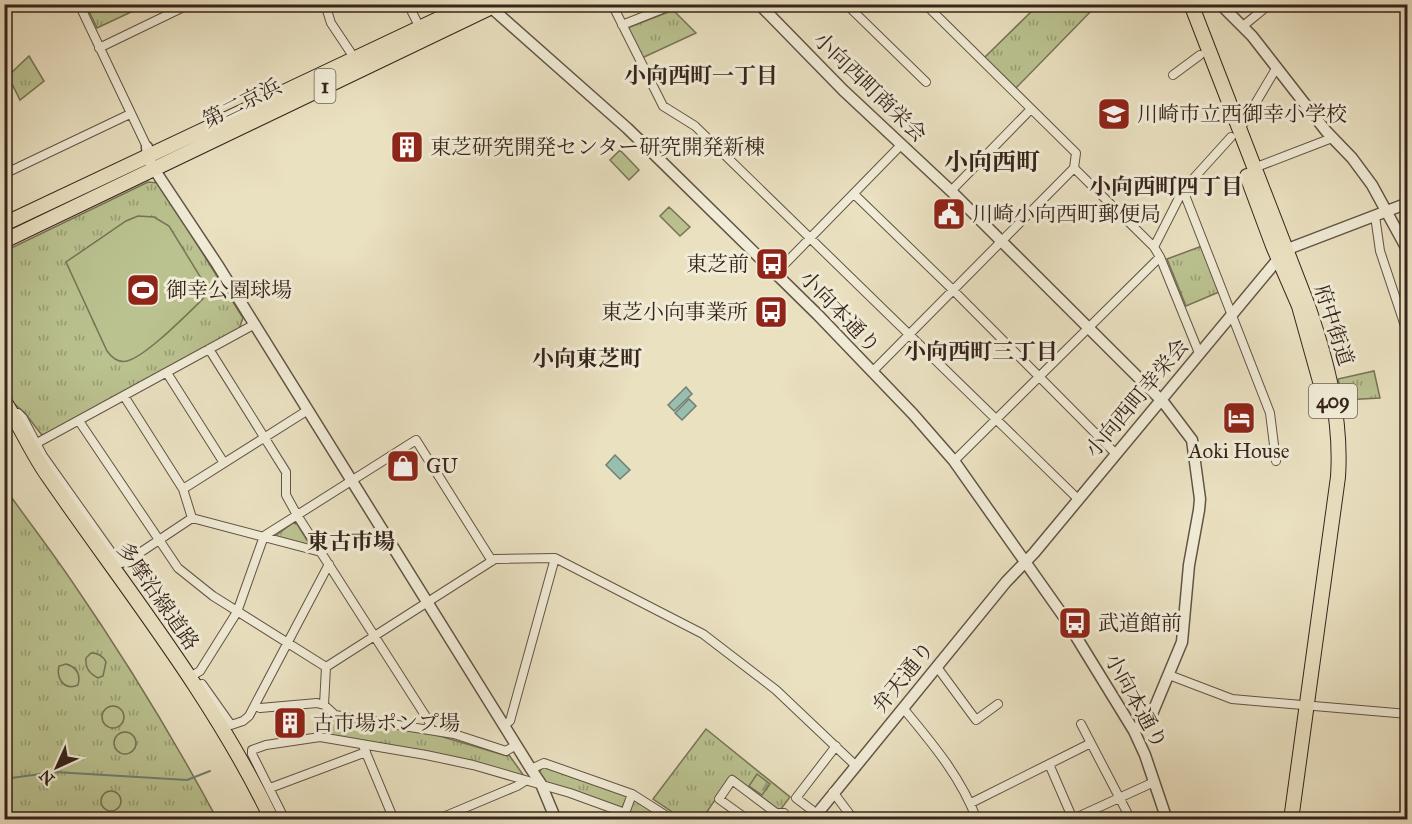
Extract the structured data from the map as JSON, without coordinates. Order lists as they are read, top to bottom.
{
  "streets": {
    "main road": [
      "1",
      "第二京浜",
      "府中街道",
      "409",
      "多摩沿線道路"
    ],
    "street": [
      "小向西町商栄会",
      "小向本通り",
      "小向西町幸栄会",
      "弁天通り"
    ]
  },
  "crossings": [
    ["小向西町商栄会", "小向本通り"],
    ["小向西町商栄会", "小向西町幸栄会"],
    ["第二京浜", "小向本通り"],
    ["小向本通り", "小向西町幸栄会"],
    ["小向本通り", "弁天通り"],
    ["府中街道", "小向西町幸栄会"],
    ["小向西町幸栄会", "弁天通り"]
  ],
  "districts": [
    "小向西町一丁目",
    "小向西町",
    "小向西町四丁目",
    "小向西町三丁目",
    "小向東芝町",
    "東古市場"
  ],
  "places": {
    "school or university": ["川崎市立西御幸小学校"],
    "building": ["東芝研究開発センター研究開発新棟", "古市場ポンプ場"],
    "public building": ["川崎小向西町郵便局"],
    "bus stop": ["東芝前", "東芝小向事業所", "武道館前"],
    "sports": ["御幸公園球場"],
    "hotel": ["Aoki House"],
    "shop": ["GU"]
  },
  "north": "bottom left"
}
